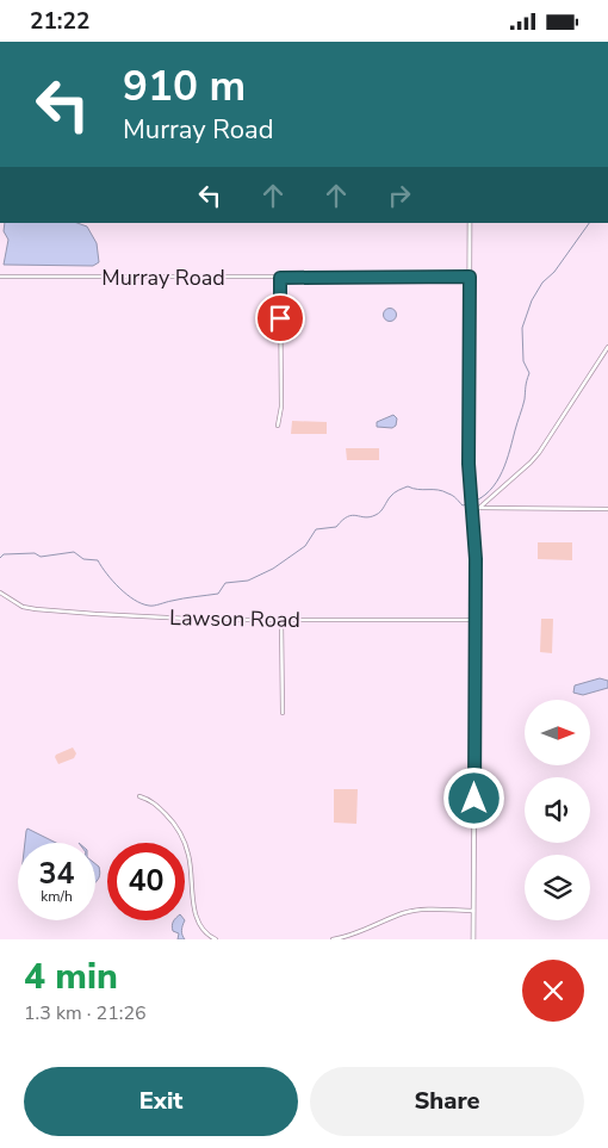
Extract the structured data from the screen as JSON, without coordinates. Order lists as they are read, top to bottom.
{
  "streets": {
    "street": ["Murray Road", "Lawson Road"]
  },
  "north": "right",
  "page": {
    "status": "21:22",
    "turn": ["910 m", "Murray Road"],
    "speed": "34 km/h",
    "limit": "40",
    "heading": ["4 min", "1.3 km · 21:26"],
    "buttons": ["Exit", "Share"]
  }
}
